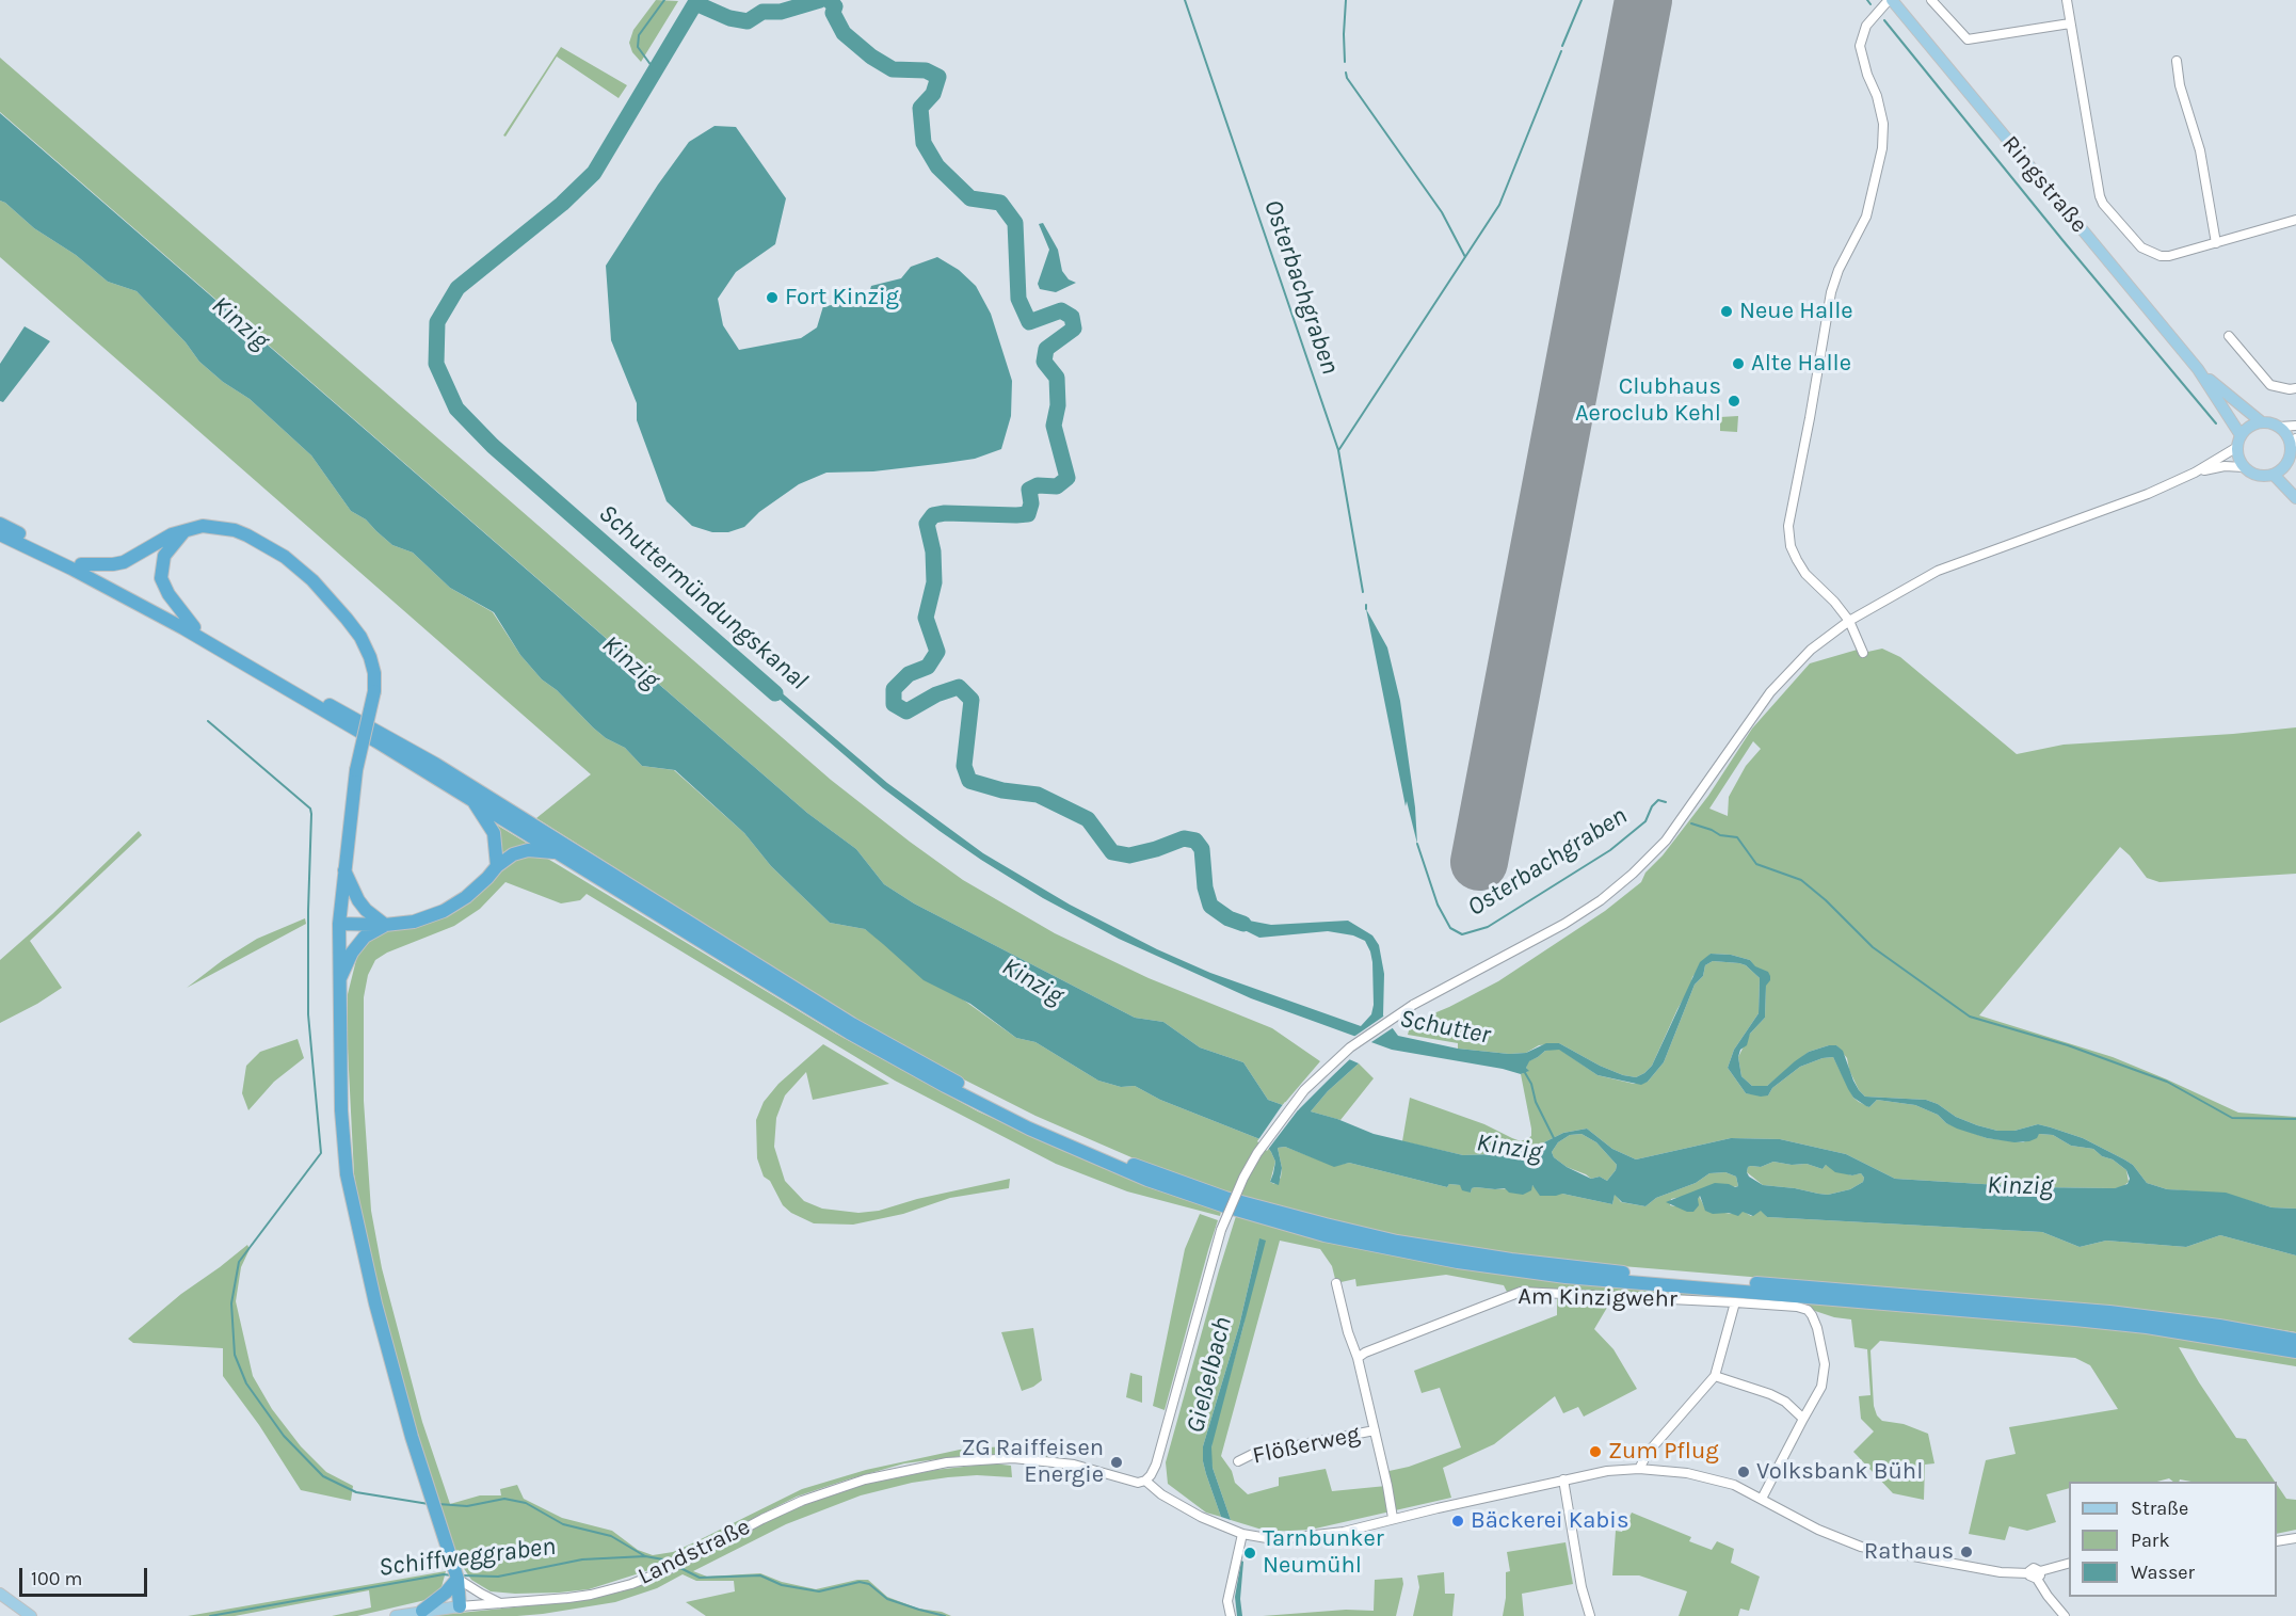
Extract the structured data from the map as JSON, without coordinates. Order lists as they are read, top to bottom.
{
  "streets": {
    "main road": ["Ringstraße", "Landstraße"],
    "street": ["Am Kinzigwehr", "Flößerweg"]
  },
  "water": [
    "Osterbachgraben",
    "Kinzig",
    "Schuttermündungskanal",
    "Schutter",
    "Gießelbach",
    "Schiffweggraben"
  ],
  "places": [
    "Fort Kinzig",
    "Neue Halle",
    "Alte Halle",
    "Clubhaus Aeroclub Kehl",
    "Zum Pflug",
    "ZG Raiffeisen Energie",
    "Volksbank Bühl",
    "Bäckerei Kabis",
    "Rathaus",
    "Tarnbunker Neumühl"
  ],
  "legend": ["Straße", "Park", "Wasser"],
  "scale_bar": "100 m"
}
